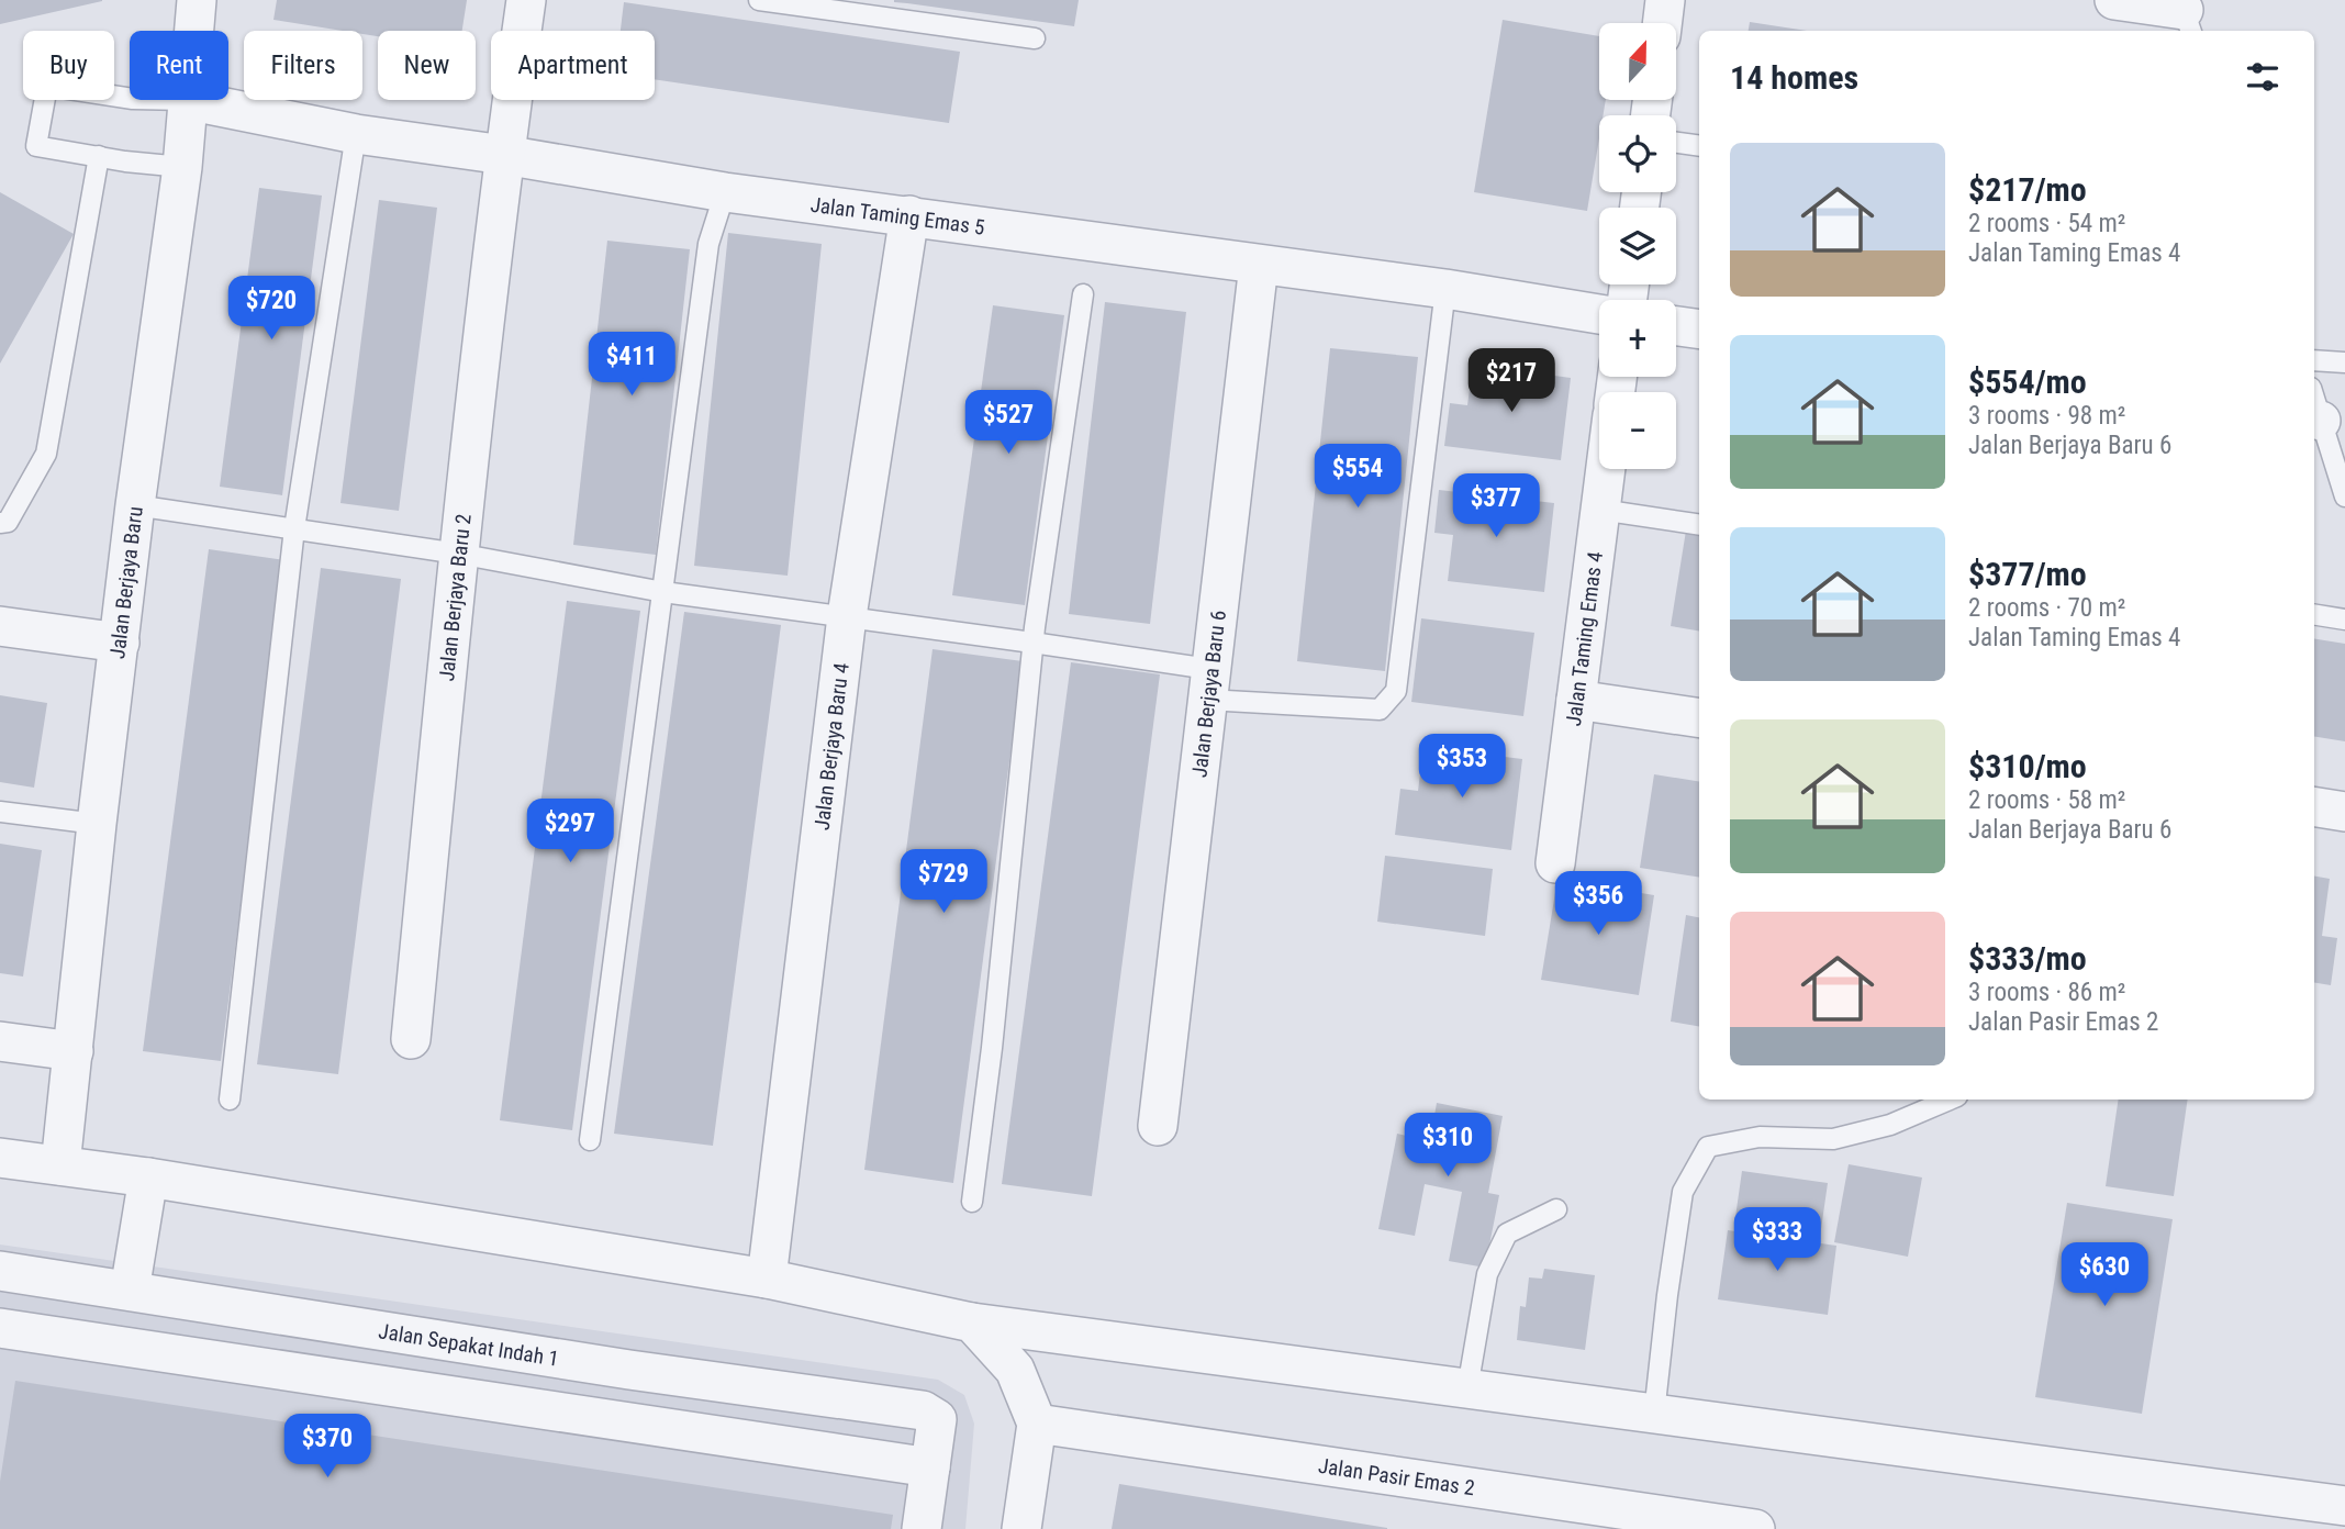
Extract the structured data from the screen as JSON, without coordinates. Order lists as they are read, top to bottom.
{
  "streets": {
    "street": [
      "Jalan Taming Emas 5",
      "Jalan Berjaya Baru",
      "Jalan Berjaya Baru 2",
      "Jalan Taming Emas 4",
      "Jalan Berjaya Baru 6",
      "Jalan Berjaya Baru 4",
      "Jalan Sepakat Indah 1",
      "Jalan Pasir Emas 2"
    ]
  },
  "crossings": [
    ["Jalan Taming Emas 5", "Jalan Berjaya Baru"],
    ["Jalan Taming Emas 5", "Jalan Berjaya Baru 2"],
    ["Jalan Taming Emas 5", "Jalan Berjaya Baru 6"],
    ["Jalan Taming Emas 5", "Jalan Berjaya Baru 4"]
  ],
  "north": "top",
  "page": {
    "map_buttons": ["+", "−"],
    "chip": [
      "Buy",
      "Rent",
      "Filters",
      "New",
      "Apartment"
    ],
    "heading": "14 homes",
    "list": [
      {
        "name": "$217/mo",
        "note": "2 rooms · 54 m² · Jalan Taming Emas 4"
      },
      {
        "name": "$554/mo",
        "note": "3 rooms · 98 m² · Jalan Berjaya Baru 6"
      },
      {
        "name": "$377/mo",
        "note": "2 rooms · 70 m² · Jalan Taming Emas 4"
      },
      {
        "name": "$310/mo",
        "note": "2 rooms · 58 m² · Jalan Berjaya Baru 6"
      },
      {
        "name": "$333/mo",
        "note": "3 rooms · 86 m² · Jalan Pasir Emas 2"
      }
    ],
    "price": [
      "$720",
      "$411",
      "$217",
      "$527",
      "$554",
      "$377",
      "$353",
      "$297",
      "$729",
      "$356",
      "$310",
      "$333",
      "$630",
      "$370"
    ]
  }
}
